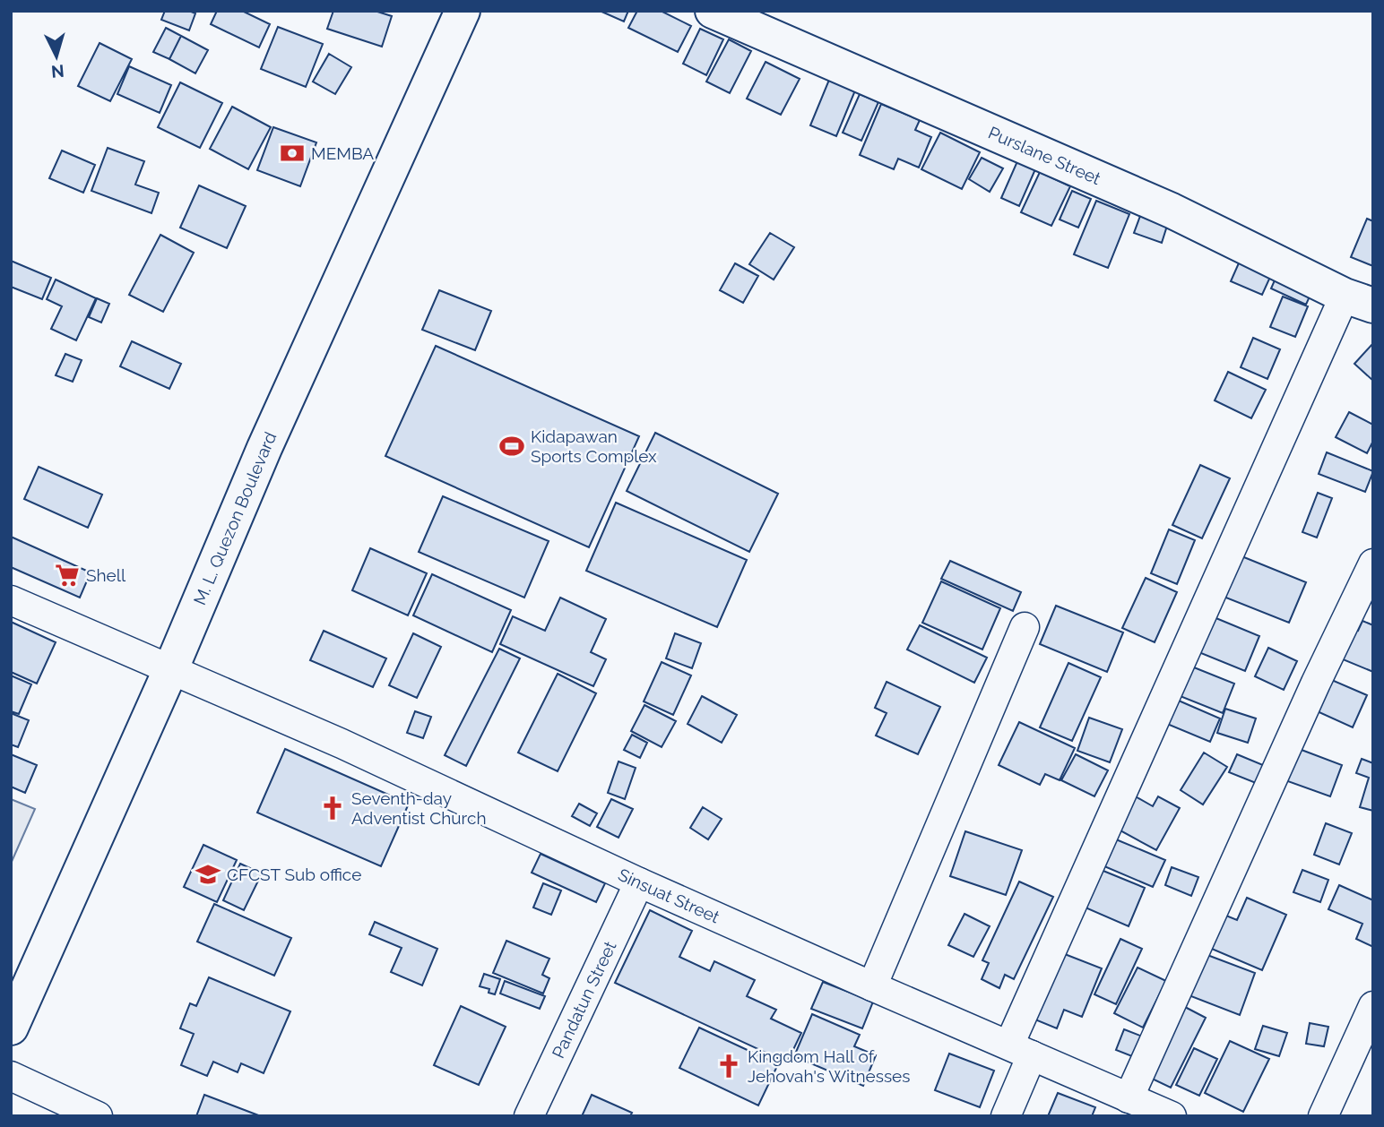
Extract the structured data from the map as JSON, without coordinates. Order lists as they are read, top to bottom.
{
  "streets": {
    "main road": ["Purslane Street", "M. L. Quezon Boulevard"],
    "street": ["Sinsuat Street", "Pandatun Street"]
  },
  "crossings": [
    ["M. L. Quezon Boulevard", "Sinsuat Street"],
    ["Sinsuat Street", "Pandatun Street"]
  ],
  "places": {
    "bank": ["MEMBA"],
    "sports": ["Kidapawan Sports Complex"],
    "supermarket": ["Shell"],
    "church": ["Seventh-day Adventist Church", "Kingdom Hall of Jehovah's Witnesses"],
    "school or university": ["CFCST Sub office"]
  },
  "north": "bottom"
}
